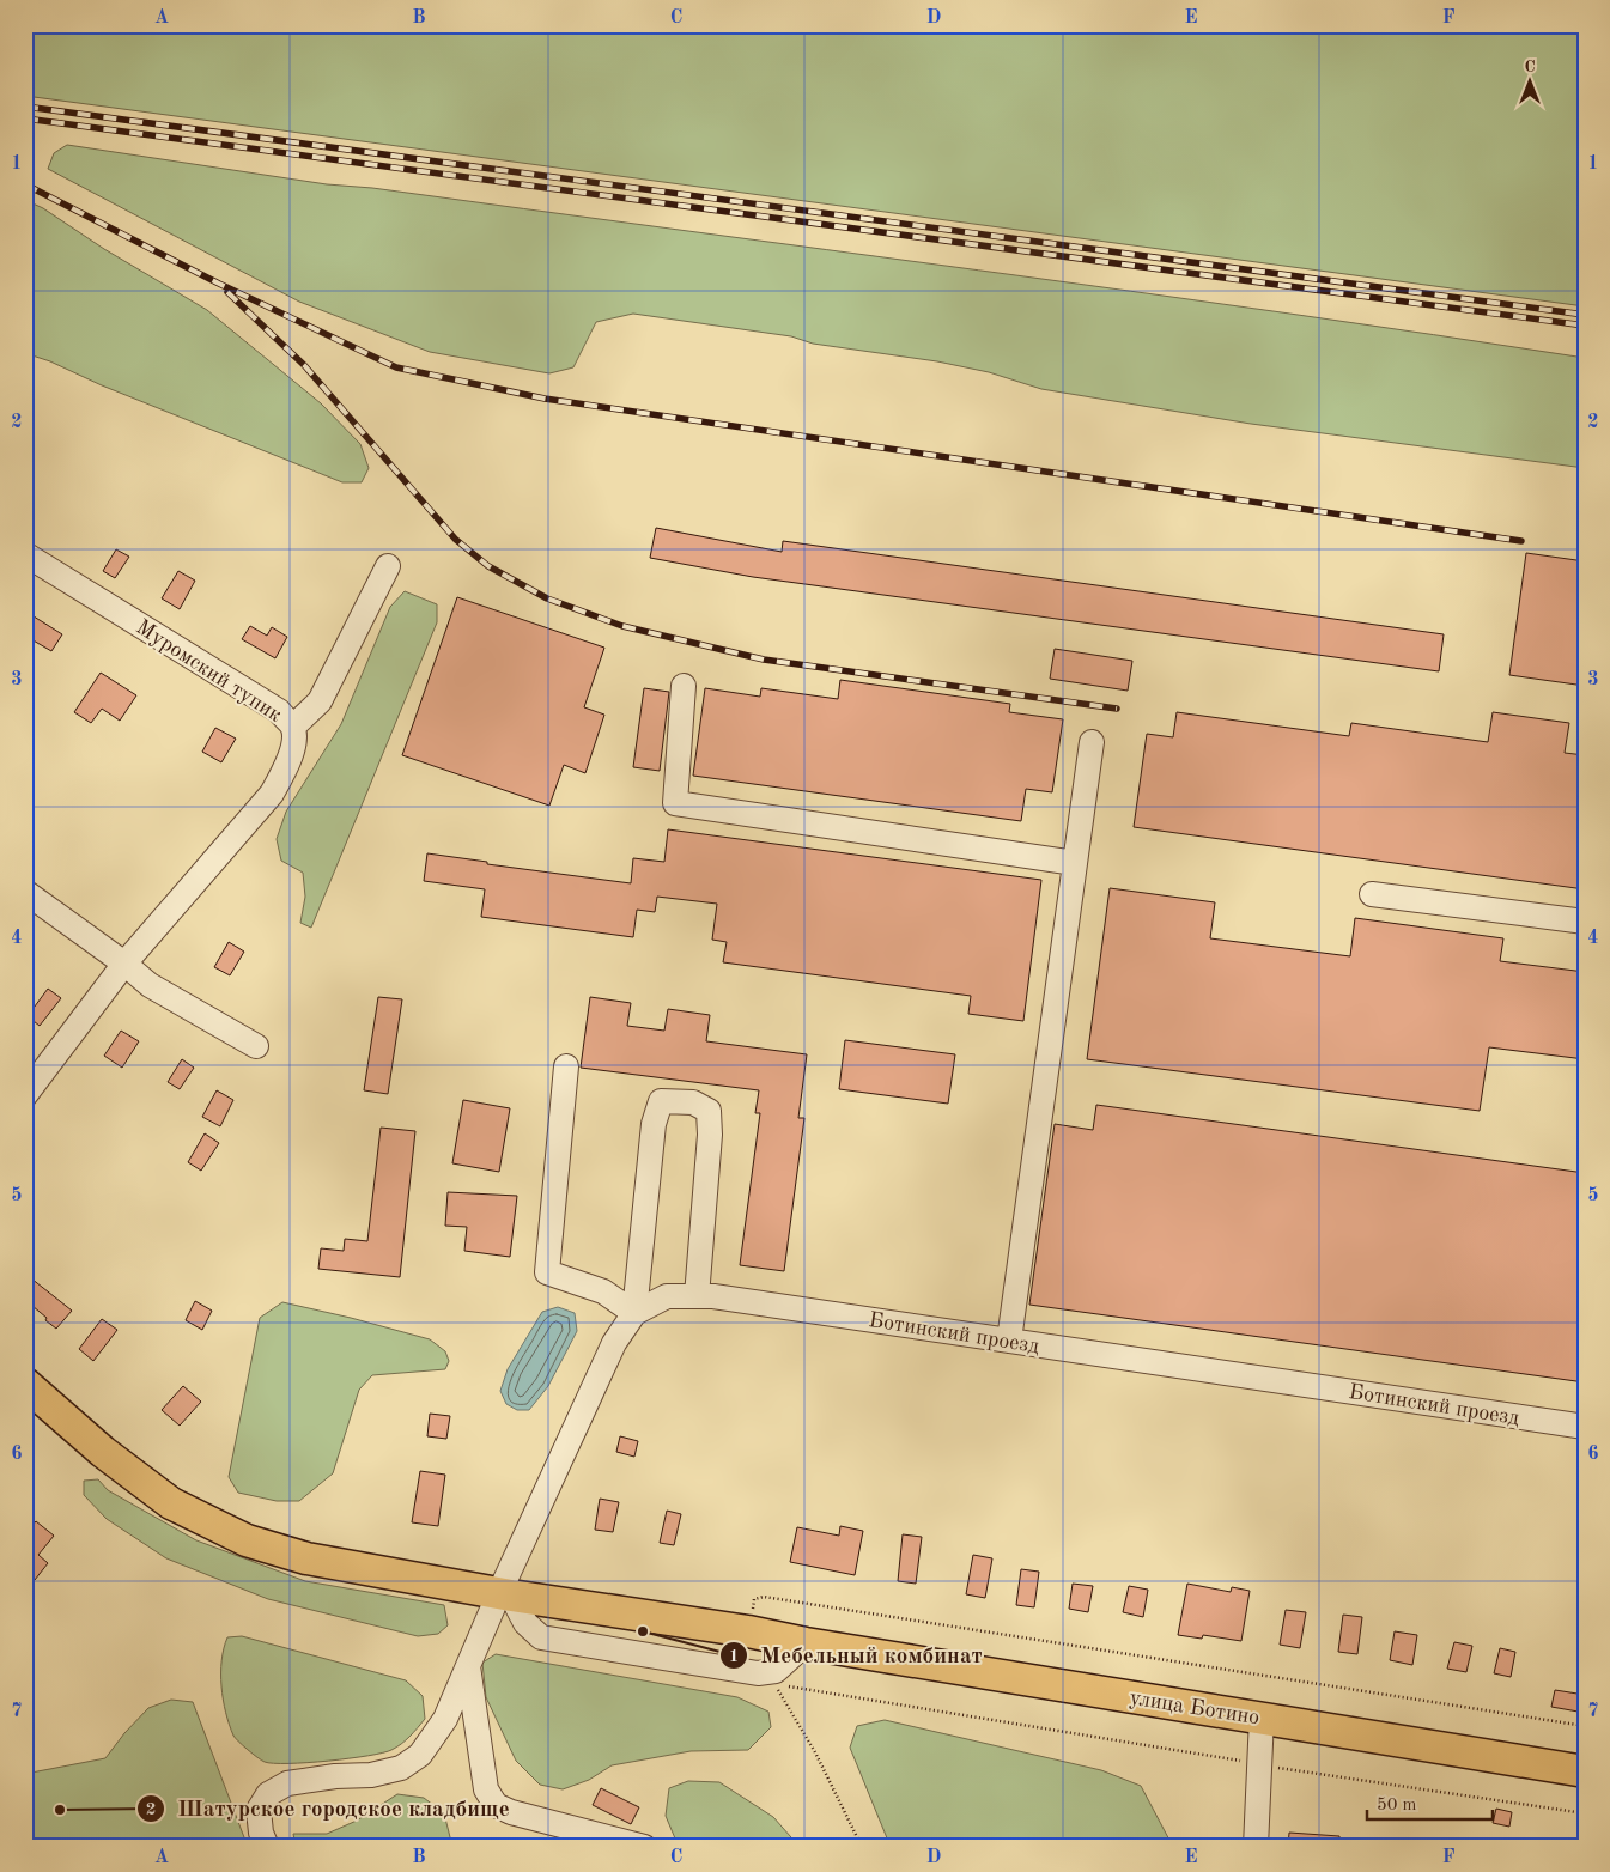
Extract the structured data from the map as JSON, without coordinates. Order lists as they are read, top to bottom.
{
  "streets": {
    "main road": ["улица Ботино"],
    "street": ["Муромский тупик", "Ботинский проезд"]
  },
  "crossings": [
    ["Ботинский проезд", "улица Ботино"]
  ],
  "places": ["Мебельный комбинат", "Шатурское городское кладбище"],
  "scale_bar": "50 m",
  "north": "top",
  "grid": {
    "columns": [
      "A",
      "B",
      "C",
      "D",
      "E",
      "F"
    ],
    "rows": [
      "1",
      "2",
      "3",
      "4",
      "5",
      "6",
      "7"
    ]
  }
}
